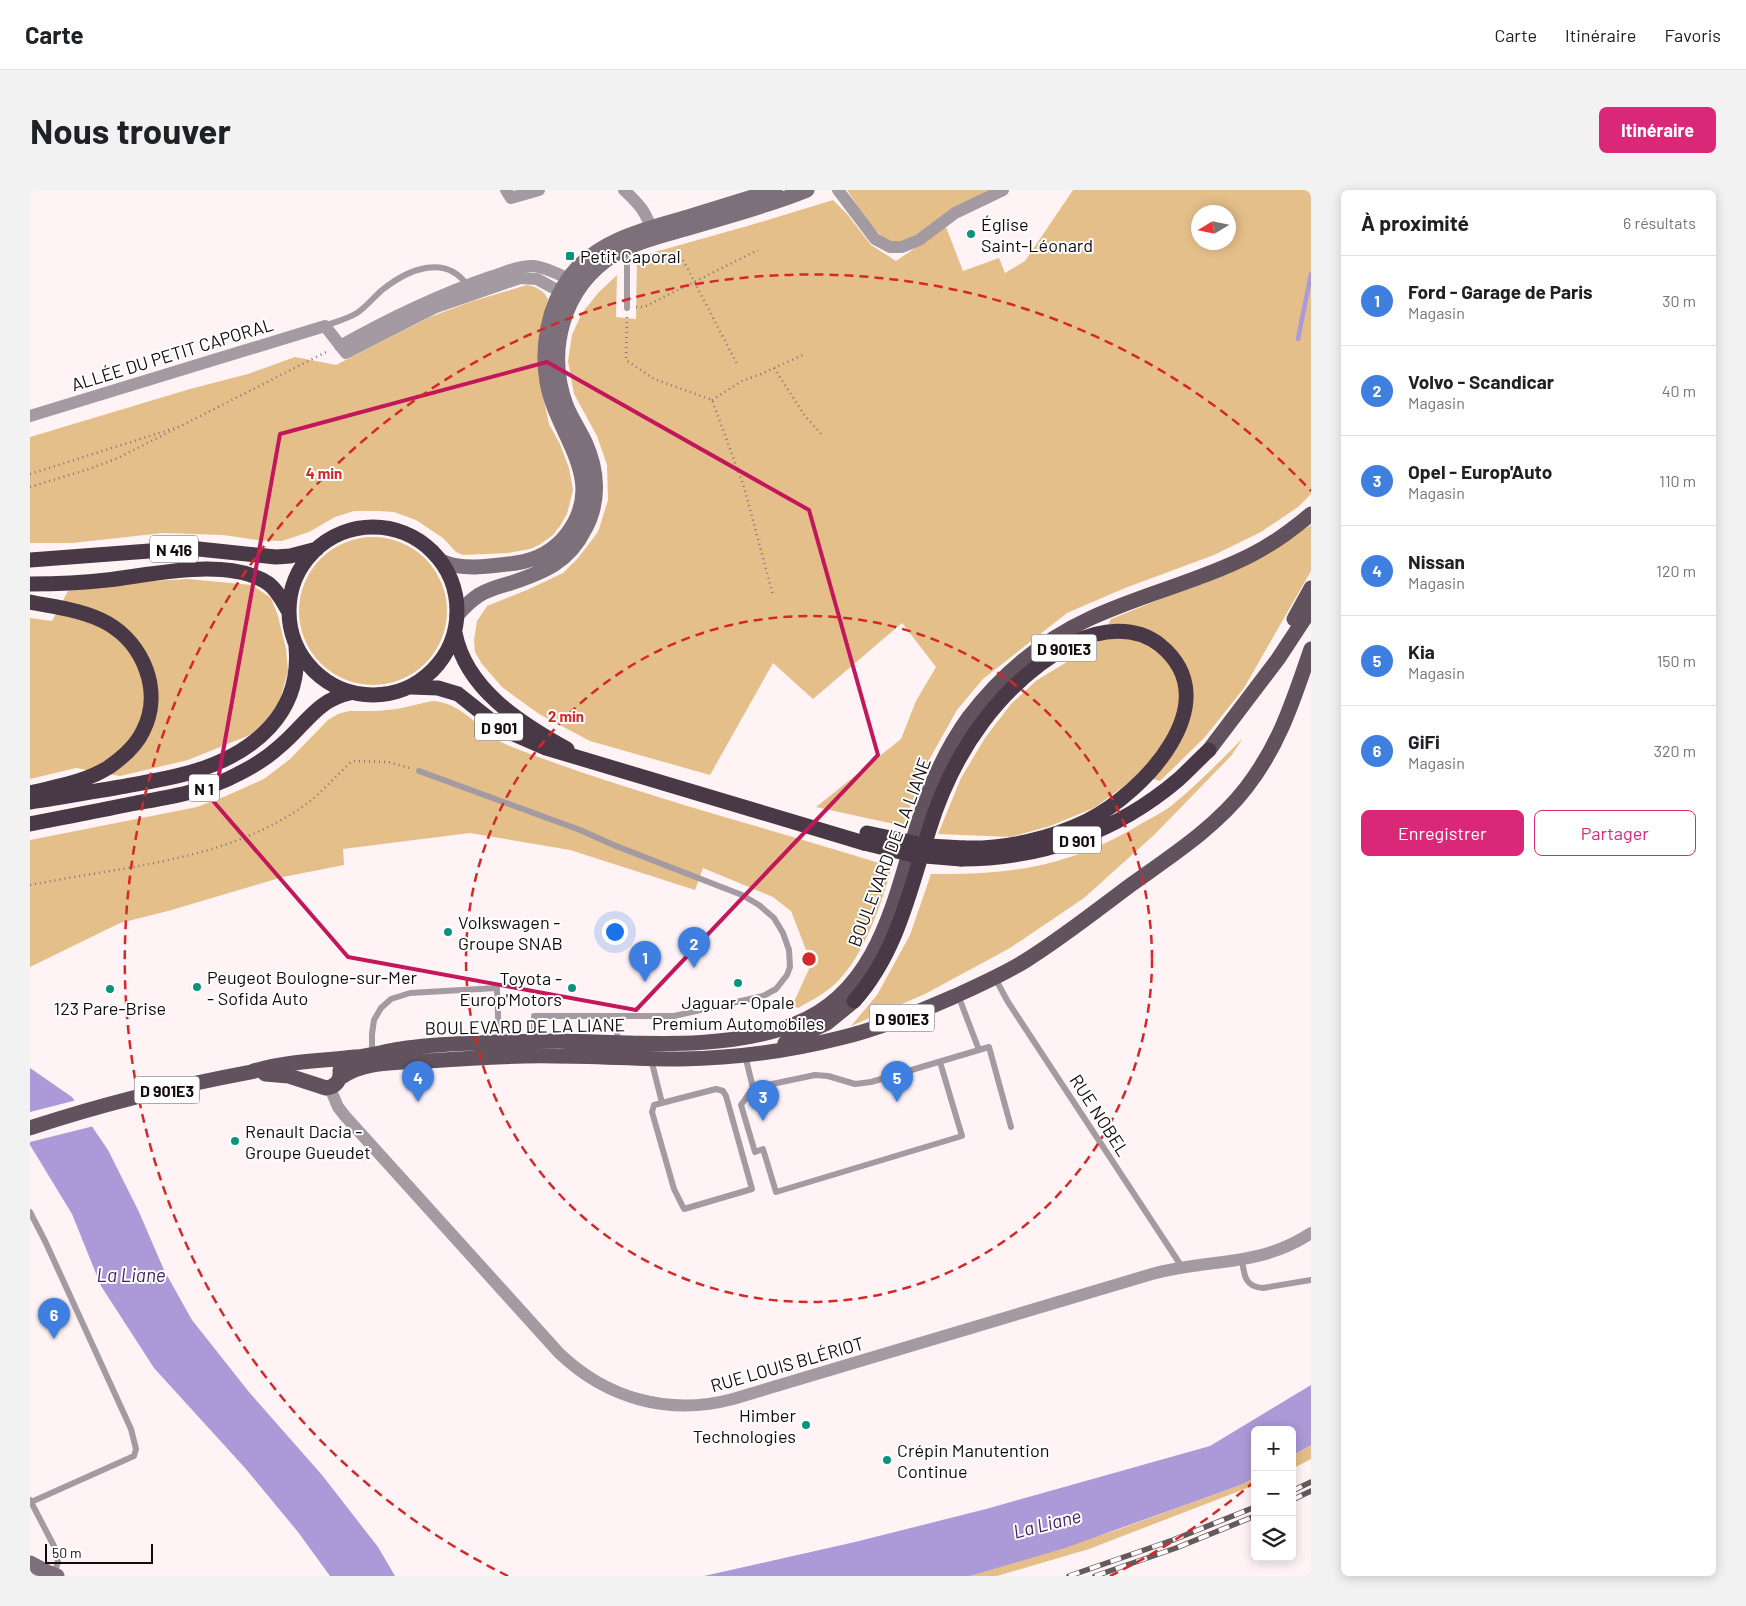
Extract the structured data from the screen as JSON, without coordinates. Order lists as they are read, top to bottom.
{
  "streets": {
    "highway": [
      "N 416",
      "D 901E3",
      "D 901",
      "N 1"
    ],
    "main road": ["BOULEVARD DE LA LIANE"],
    "street": ["ALLÉE DU PETIT CAPORAL", "RUE LOUIS BLÉRIOT"],
    "lane": ["RUE NOBEL"]
  },
  "crossings": [
    ["N 416", "D 901"],
    ["N 416", "N 1"],
    ["D 901E3", "D 901"],
    ["D 901E3", "BOULEVARD DE LA LIANE"],
    ["D 901", "N 1"],
    ["BOULEVARD DE LA LIANE", "RUE NOBEL"],
    ["BOULEVARD DE LA LIANE", "RUE LOUIS BLÉRIOT"],
    ["RUE NOBEL", "RUE LOUIS BLÉRIOT"]
  ],
  "water": ["La Liane"],
  "places": {
    "other": [
      "Église Saint-Léonard",
      "Volkswagen - Groupe SNAB",
      "Jaguar - Opale Premium Automobiles",
      "Peugeot Boulogne-sur-Mer - Sofida Auto",
      "Toyota - Europ'Motors",
      "123 Pare-Brise",
      "Renault Dacia - Groupe Gueudet",
      "Himber Technologies",
      "Crépin Manutention Continue"
    ],
    "transit": ["Petit Caporal"]
  },
  "scale_bar": "50 m",
  "north": "left",
  "page": {
    "header": "Carte",
    "nav": ["Carte", "Itinéraire", "Favoris"],
    "buttons": [
      "Itinéraire",
      ["Enregistrer", "Partager"]
    ],
    "title": "Nous trouver",
    "heading": ["À proximité", "6 résultats"],
    "list": [
      {
        "mark": "1",
        "name": "Ford - Garage de Paris",
        "note": "Magasin",
        "value": "30 m"
      },
      {
        "mark": "2",
        "name": "Volvo - Scandicar",
        "note": "Magasin",
        "value": "40 m"
      },
      {
        "mark": "3",
        "name": "Opel - Europ'Auto",
        "note": "Magasin",
        "value": "110 m"
      },
      {
        "mark": "4",
        "name": "Nissan",
        "note": "Magasin",
        "value": "120 m"
      },
      {
        "mark": "5",
        "name": "Kia",
        "note": "Magasin",
        "value": "150 m"
      },
      {
        "mark": "6",
        "name": "GiFi",
        "note": "Magasin",
        "value": "320 m"
      }
    ],
    "pins": [
      "2",
      "1",
      "4",
      "5",
      "3",
      "6"
    ],
    "map_buttons": ["+", "−"],
    "scale": "50 m"
  },
  "rings": ["4 min", "2 min"]
}
